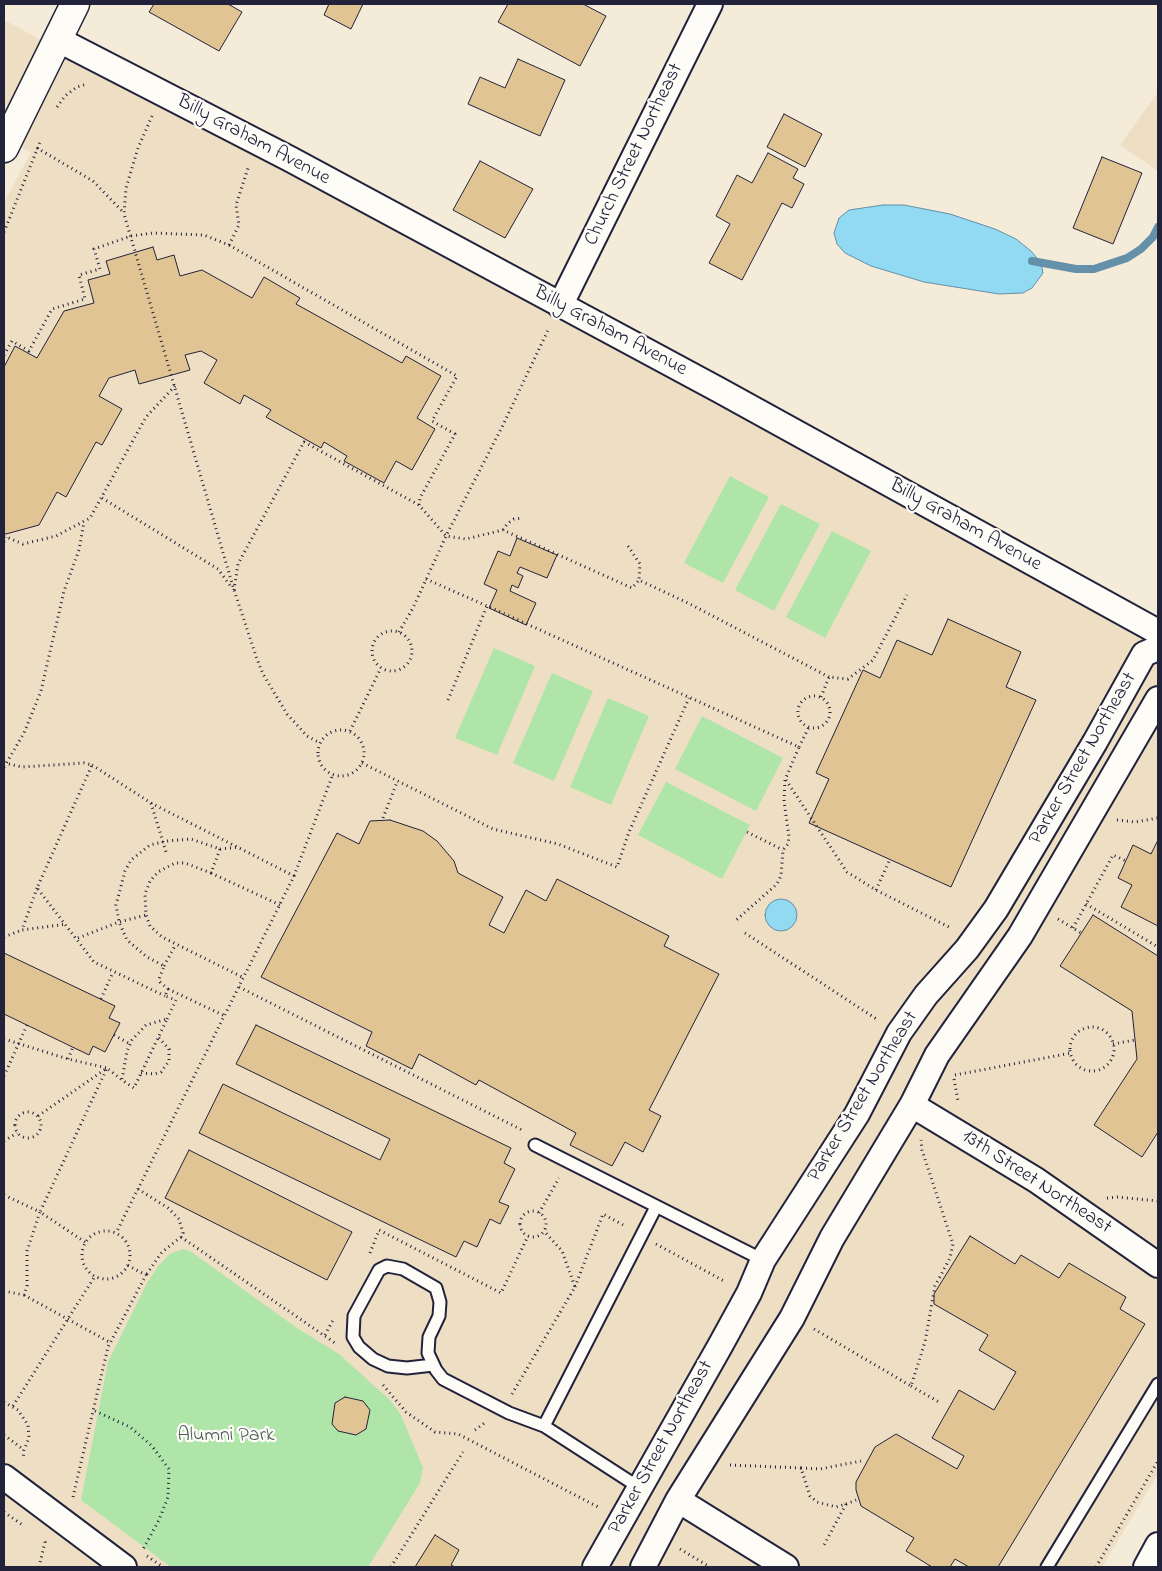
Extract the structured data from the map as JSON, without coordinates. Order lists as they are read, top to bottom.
{
  "streets": {
    "street": [
      "Billy Graham Avenue",
      "Church Street Northeast",
      "Parker Street Northeast",
      "13th Street Northeast"
    ]
  },
  "crossings": [
    ["Billy Graham Avenue", "Church Street Northeast"],
    ["Parker Street Northeast", "13th Street Northeast"]
  ],
  "parks": ["Alumni Park"]
}
